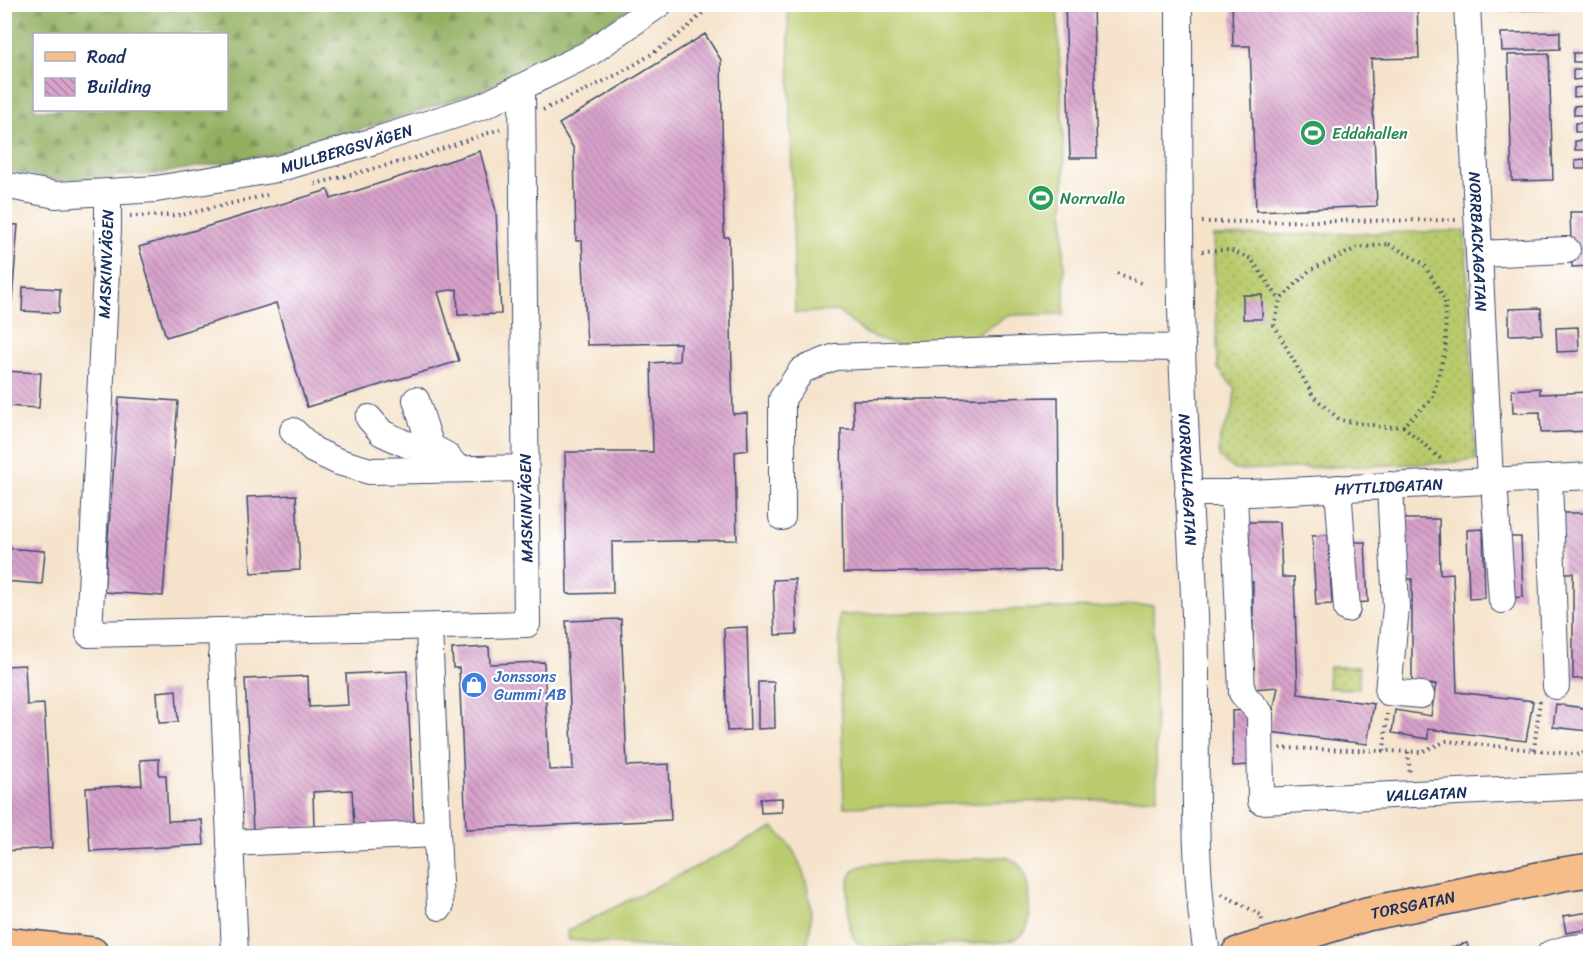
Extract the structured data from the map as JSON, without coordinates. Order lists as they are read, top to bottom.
{
  "streets": {
    "main road": ["TORSGATAN"],
    "street": [
      "MULLBERGSVÄGEN",
      "NORRBACKAGATAN",
      "MASKINVÄGEN",
      "NORRVALLAGATAN",
      "HYTTLIDGATAN",
      "VALLGATAN"
    ]
  },
  "crossings": [
    ["MULLBERGSVÄGEN", "MASKINVÄGEN"],
    ["NORRBACKAGATAN", "HYTTLIDGATAN"],
    ["NORRVALLAGATAN", "HYTTLIDGATAN"]
  ],
  "places": {
    "sports": ["Eddahallen", "Norrvalla"],
    "shop": ["Jonssons Gummi AB"]
  },
  "legend": ["Road", "Building"]
}
